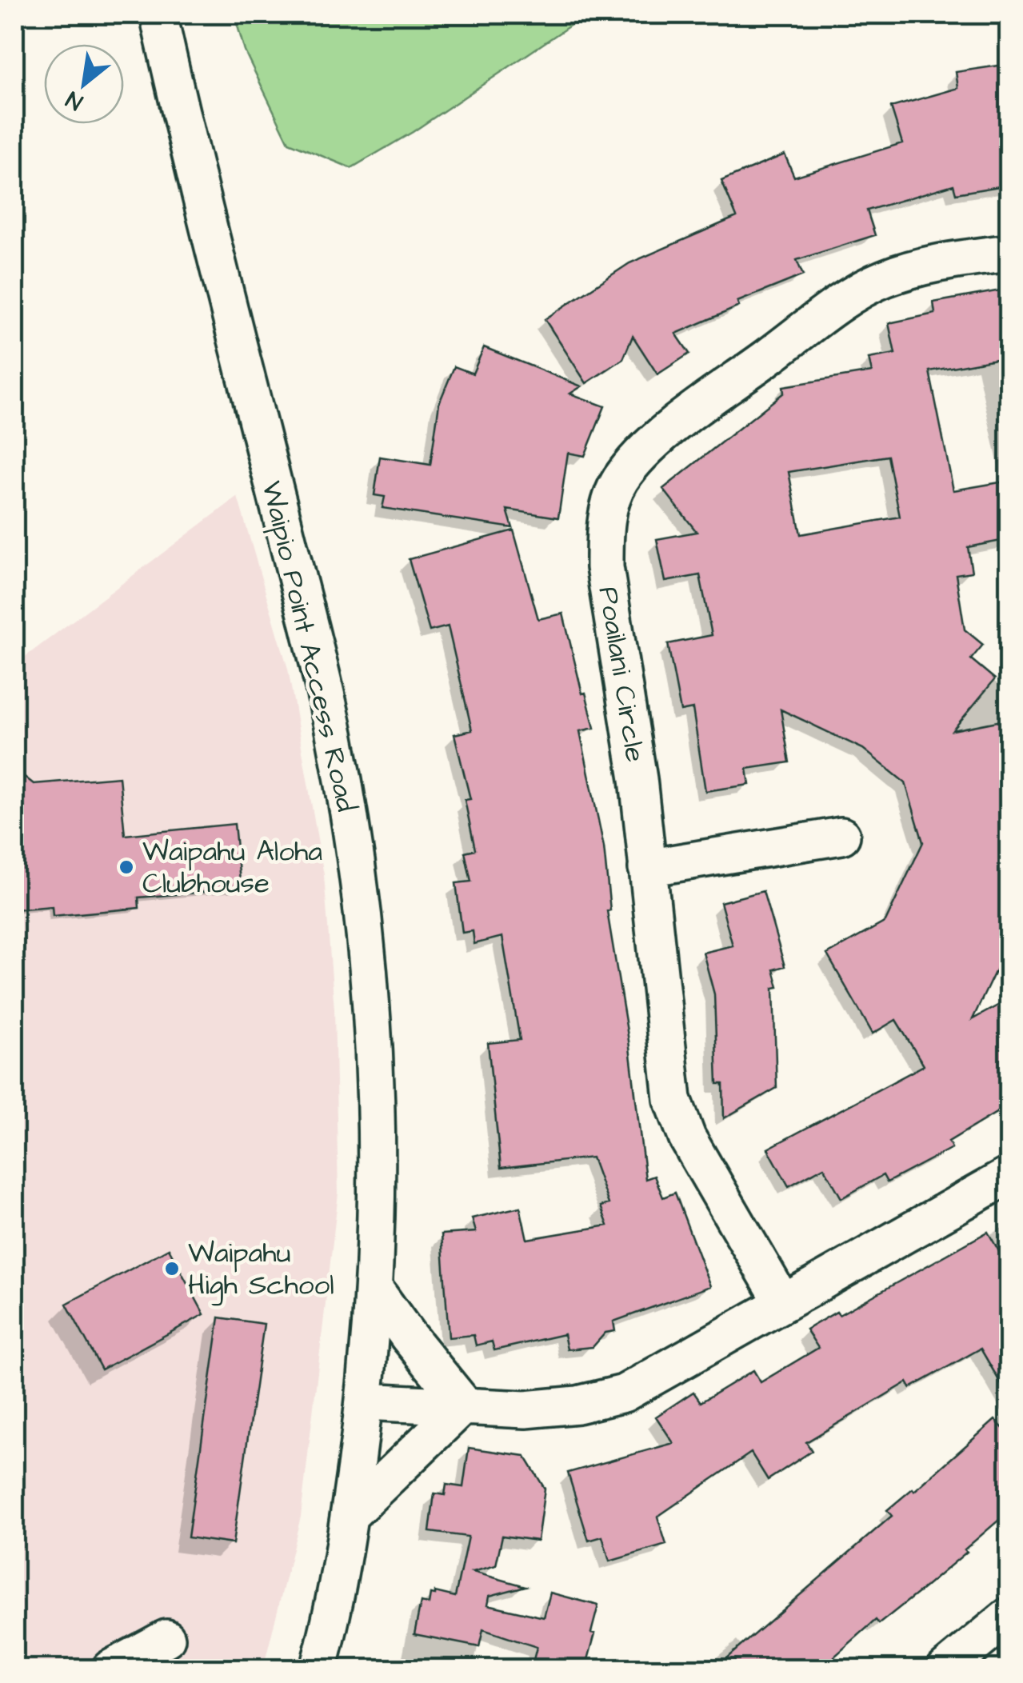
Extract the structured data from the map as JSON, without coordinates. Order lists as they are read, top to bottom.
{
  "streets": {
    "street": ["Waipio Point Access Road", "Poailani Circle"]
  },
  "places": ["Waipahu Aloha Clubhouse", "Waipahu High School"],
  "north": "bottom left"
}
